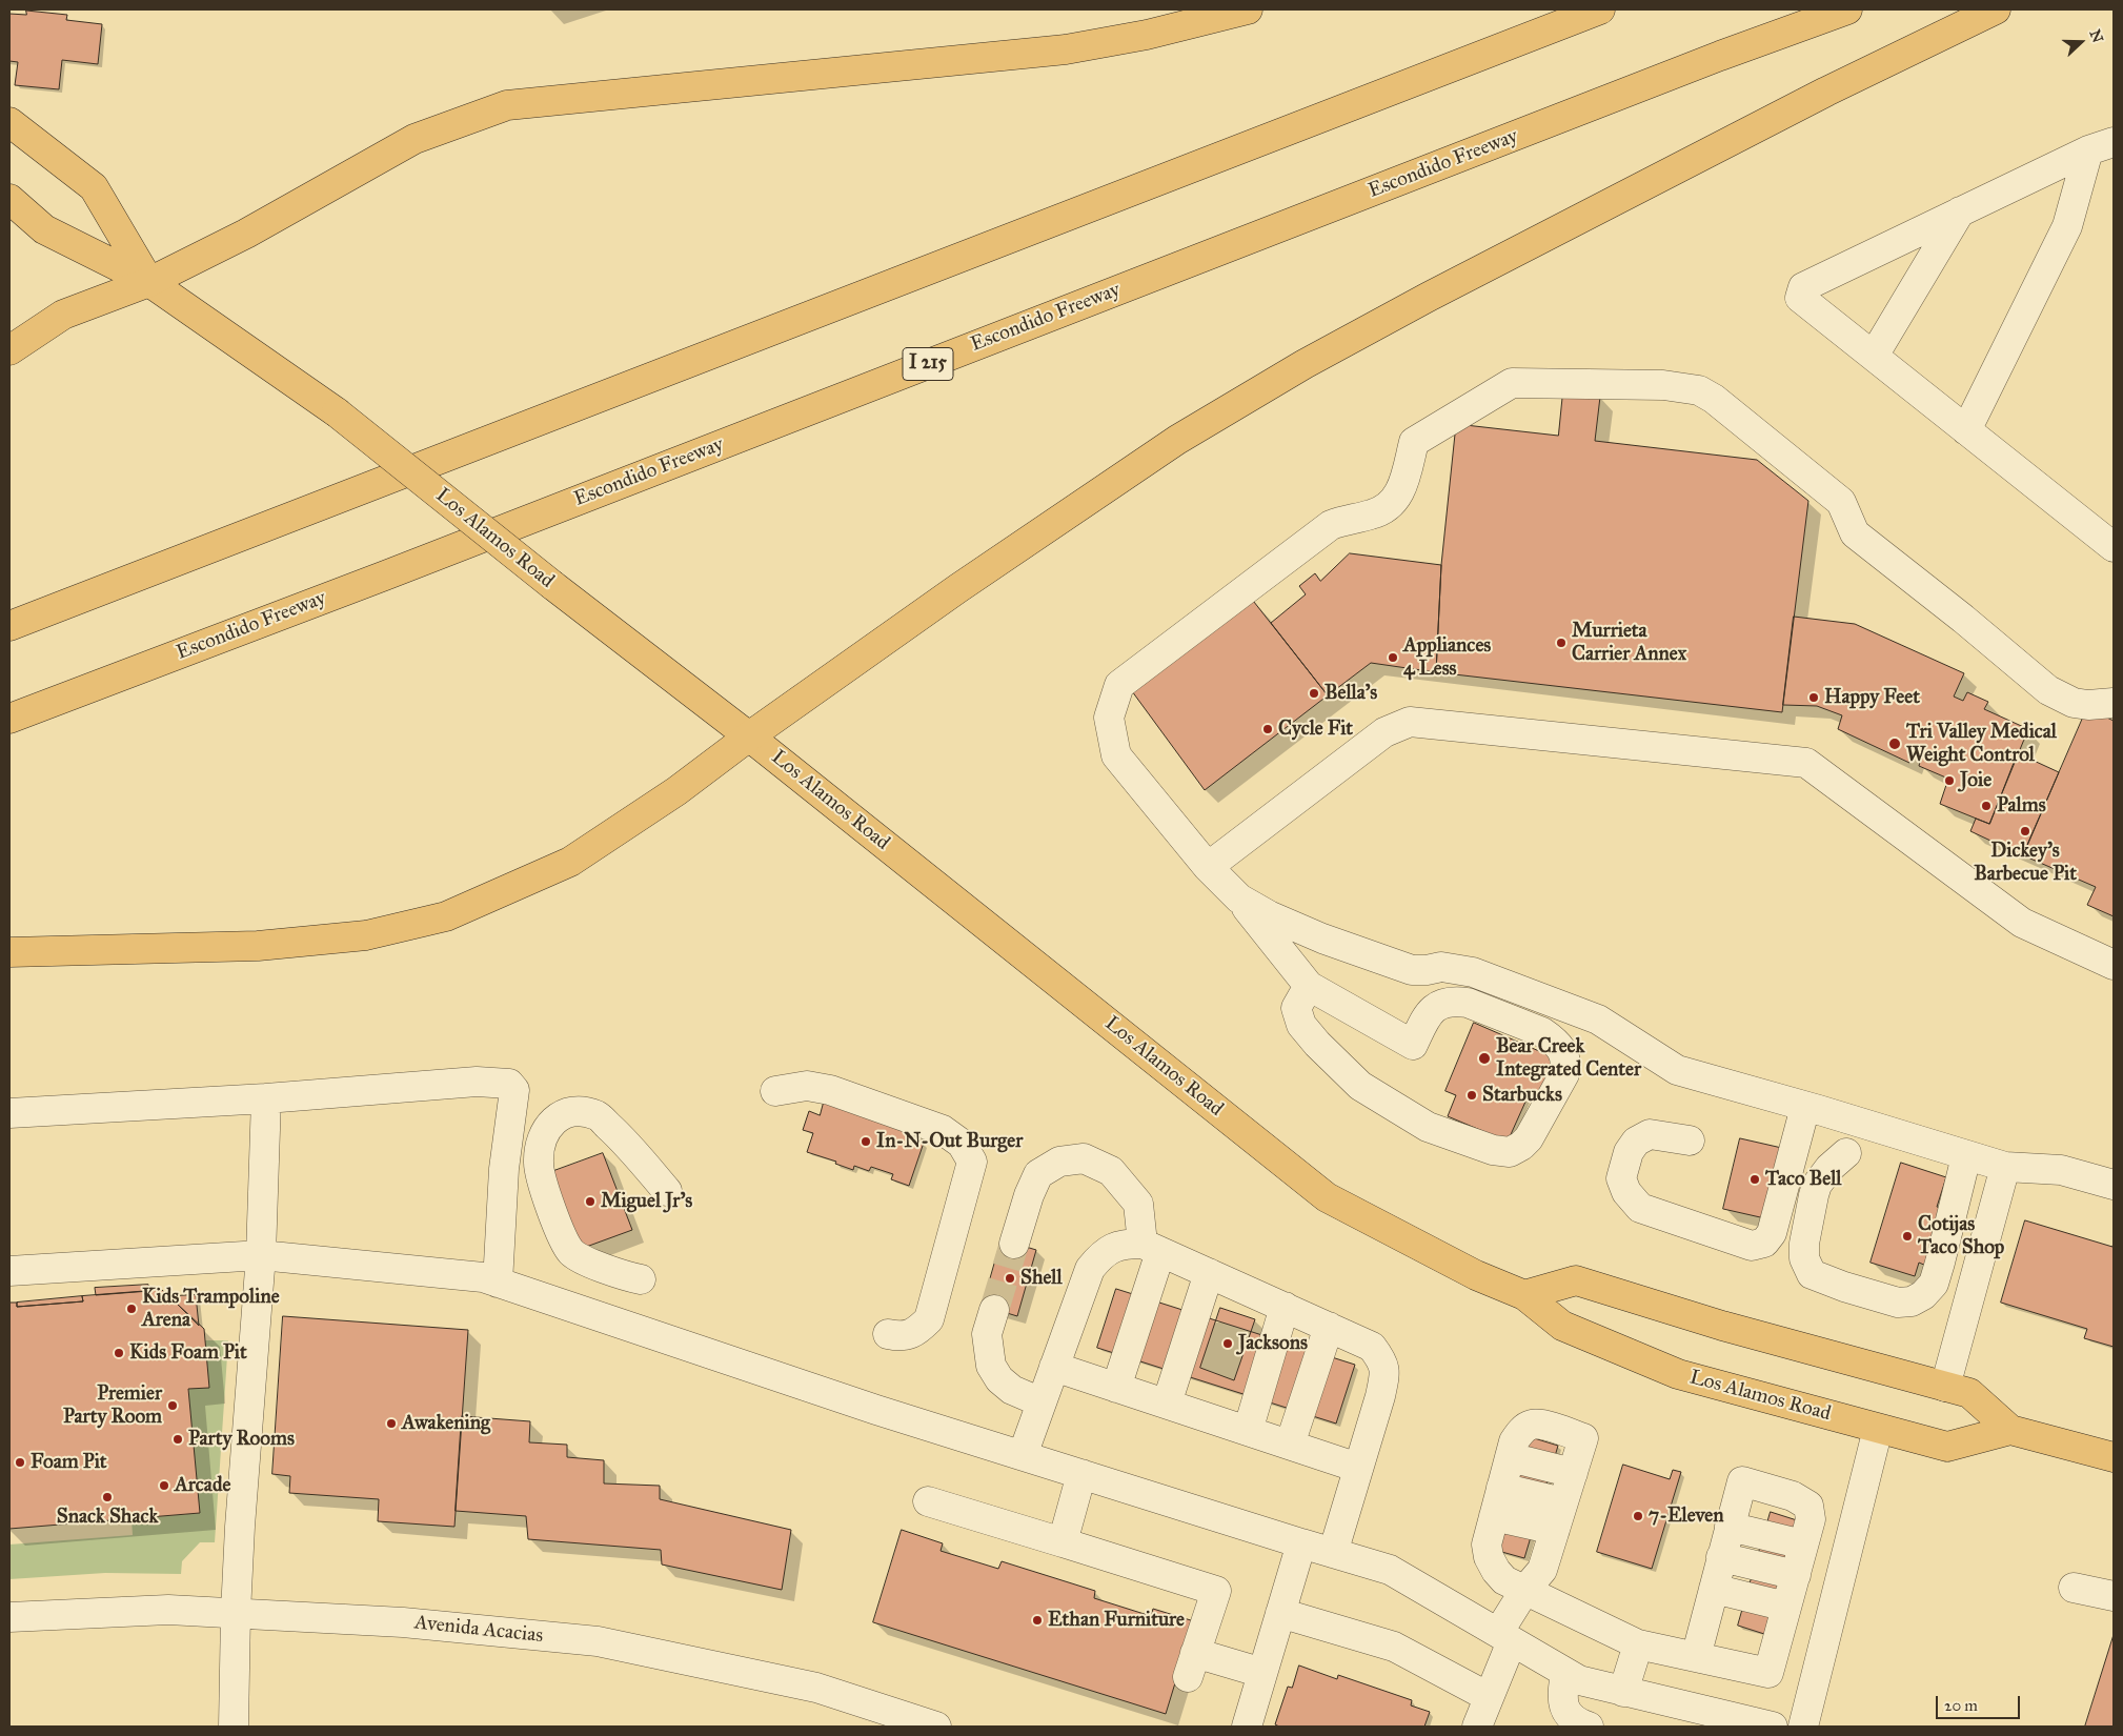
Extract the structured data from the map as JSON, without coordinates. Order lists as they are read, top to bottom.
{
  "streets": {
    "main road": ["Escondido Freeway", "I 215", "Los Alamos Road"],
    "street": ["Avenida Acacias"]
  },
  "places": [
    "Murrieta Carrier Annex",
    "Appliances 4 Less",
    "Bella's",
    "Happy Feet",
    "Cycle Fit",
    "Tri Valley Medical Weight Control",
    "Joie",
    "Palms",
    "Dickey's Barbecue Pit",
    "Bear Creek Integrated Center",
    "Starbucks",
    "In-N-Out Burger",
    "Taco Bell",
    "Miguel Jr's",
    "Cotijas Taco Shop",
    "Shell",
    "Kids Trampoline Arena",
    "Jacksons",
    "Kids Foam Pit",
    "Premier Party Room",
    "Awakening",
    "Party Rooms",
    "Foam Pit",
    "Arcade",
    "Snack Shack",
    "7-Eleven",
    "Ethan Furniture"
  ],
  "scale_bar": "20 m",
  "north": "right"
}
